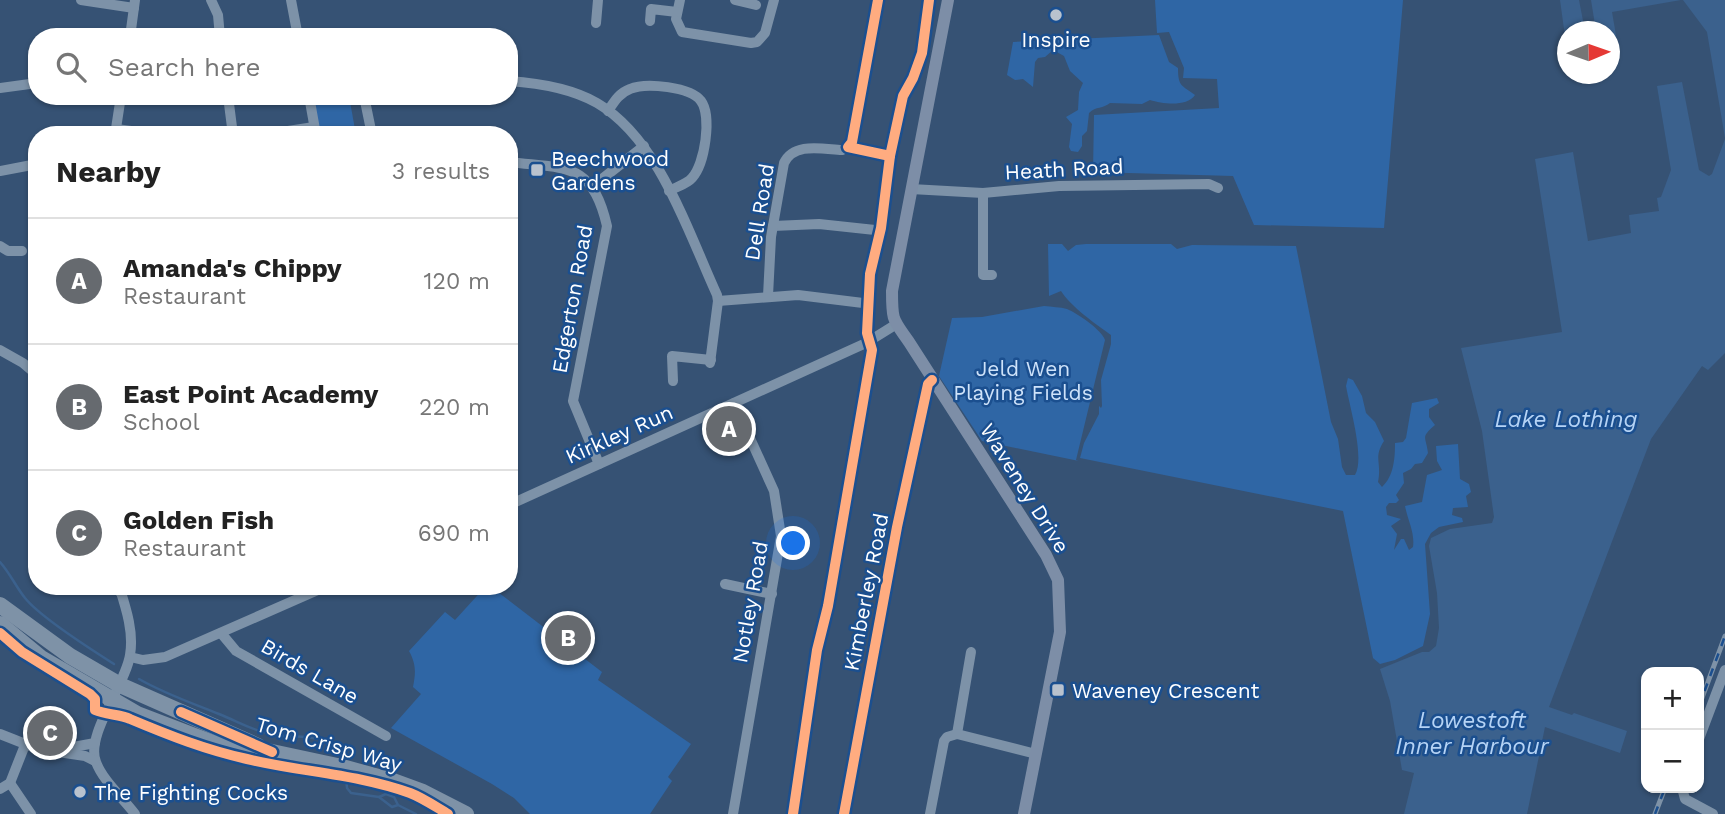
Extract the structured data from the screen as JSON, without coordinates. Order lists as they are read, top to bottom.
{
  "streets": {
    "highway": ["Tom Crisp Way"],
    "main road": ["Waveney Drive"],
    "street": [
      "Heath Road",
      "Dell Road",
      "Edgerton Road",
      "Kirkley Run",
      "Kimberley Road",
      "Notley Road",
      "Birds Lane"
    ]
  },
  "crossings": [
    ["Edgerton Road", "Kirkley Run"],
    ["Kirkley Run", "Waveney Drive"],
    ["Kirkley Run", "Notley Road"],
    ["Waveney Drive", "Kimberley Road"]
  ],
  "water": ["Lake Lothing", "Lowestoft Inner Harbour"],
  "parks": ["Jeld Wen Playing Fields"],
  "places": {
    "other": ["Inspire", "The Fighting Cocks"],
    "transit": ["Beechwood Gardens", "Waveney Crescent"]
  },
  "north": "right",
  "page": {
    "search": "Search here",
    "heading": ["Nearby", "3 results"],
    "list": [
      {
        "mark": "A",
        "name": "Amanda's Chippy",
        "note": "Restaurant",
        "value": "120 m"
      },
      {
        "mark": "B",
        "name": "East Point Academy",
        "note": "School",
        "value": "220 m"
      },
      {
        "mark": "C",
        "name": "Golden Fish",
        "note": "Restaurant",
        "value": "690 m"
      }
    ],
    "pins": ["A", "B", "C"],
    "map_buttons": ["+", "−"]
  }
}
